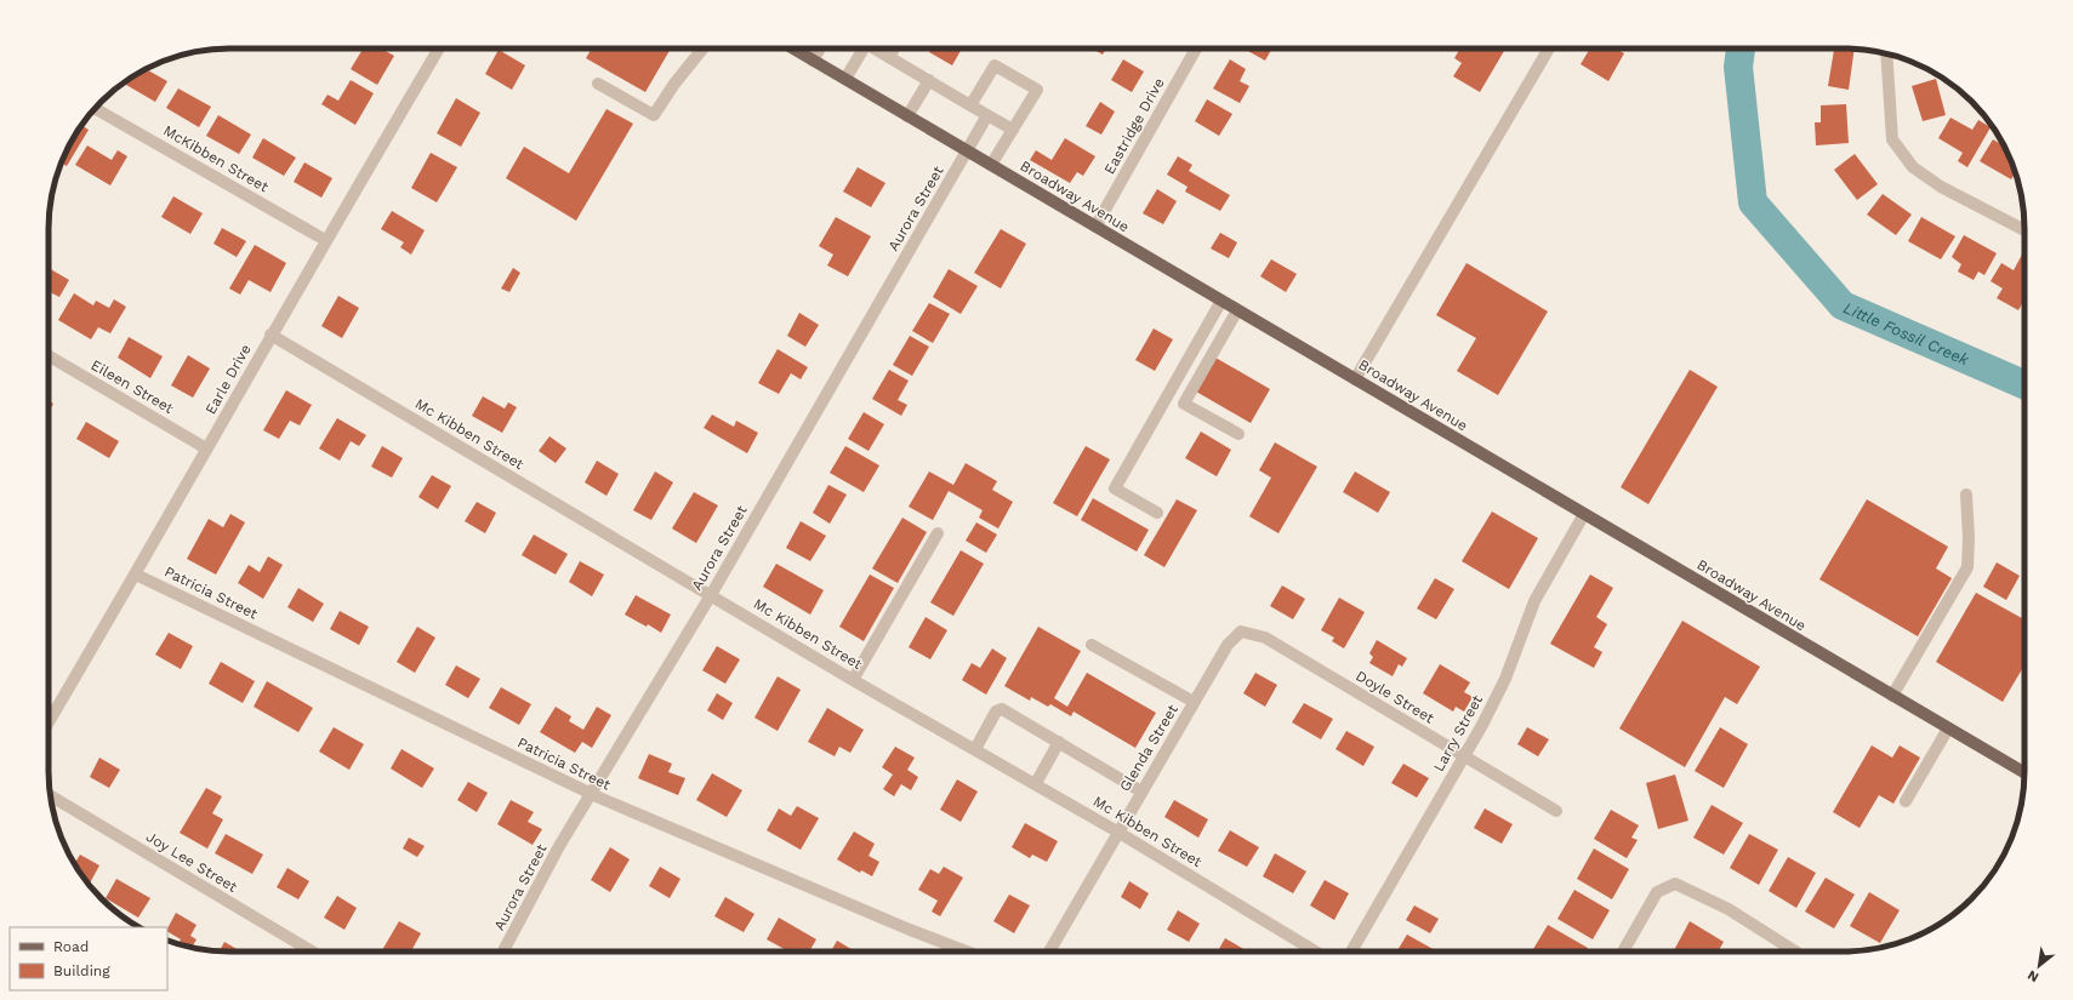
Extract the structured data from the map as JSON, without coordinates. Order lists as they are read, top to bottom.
{
  "streets": {
    "main road": ["Broadway Avenue"],
    "street": [
      "Eastridge Drive",
      "McKibben Street",
      "Aurora Street",
      "Earle Drive",
      "Eileen Street",
      "Mc Kibben Street",
      "Patricia Street",
      "Doyle Street",
      "Larry Street",
      "Glenda Street",
      "Joy Lee Street"
    ]
  },
  "crossings": [
    ["Eastridge Drive", "Broadway Avenue"],
    ["McKibben Street", "Earle Drive"],
    ["Broadway Avenue", "Aurora Street"],
    ["Broadway Avenue", "Larry Street"],
    ["Aurora Street", "Mc Kibben Street"],
    ["Aurora Street", "Patricia Street"],
    ["Earle Drive", "Eileen Street"],
    ["Earle Drive", "Mc Kibben Street"],
    ["Earle Drive", "Patricia Street"],
    ["Mc Kibben Street", "Glenda Street"],
    ["Doyle Street", "Larry Street"],
    ["Doyle Street", "Glenda Street"]
  ],
  "water": ["Little Fossil Creek"],
  "legend": ["Road", "Building"],
  "north": "bottom left"
}
